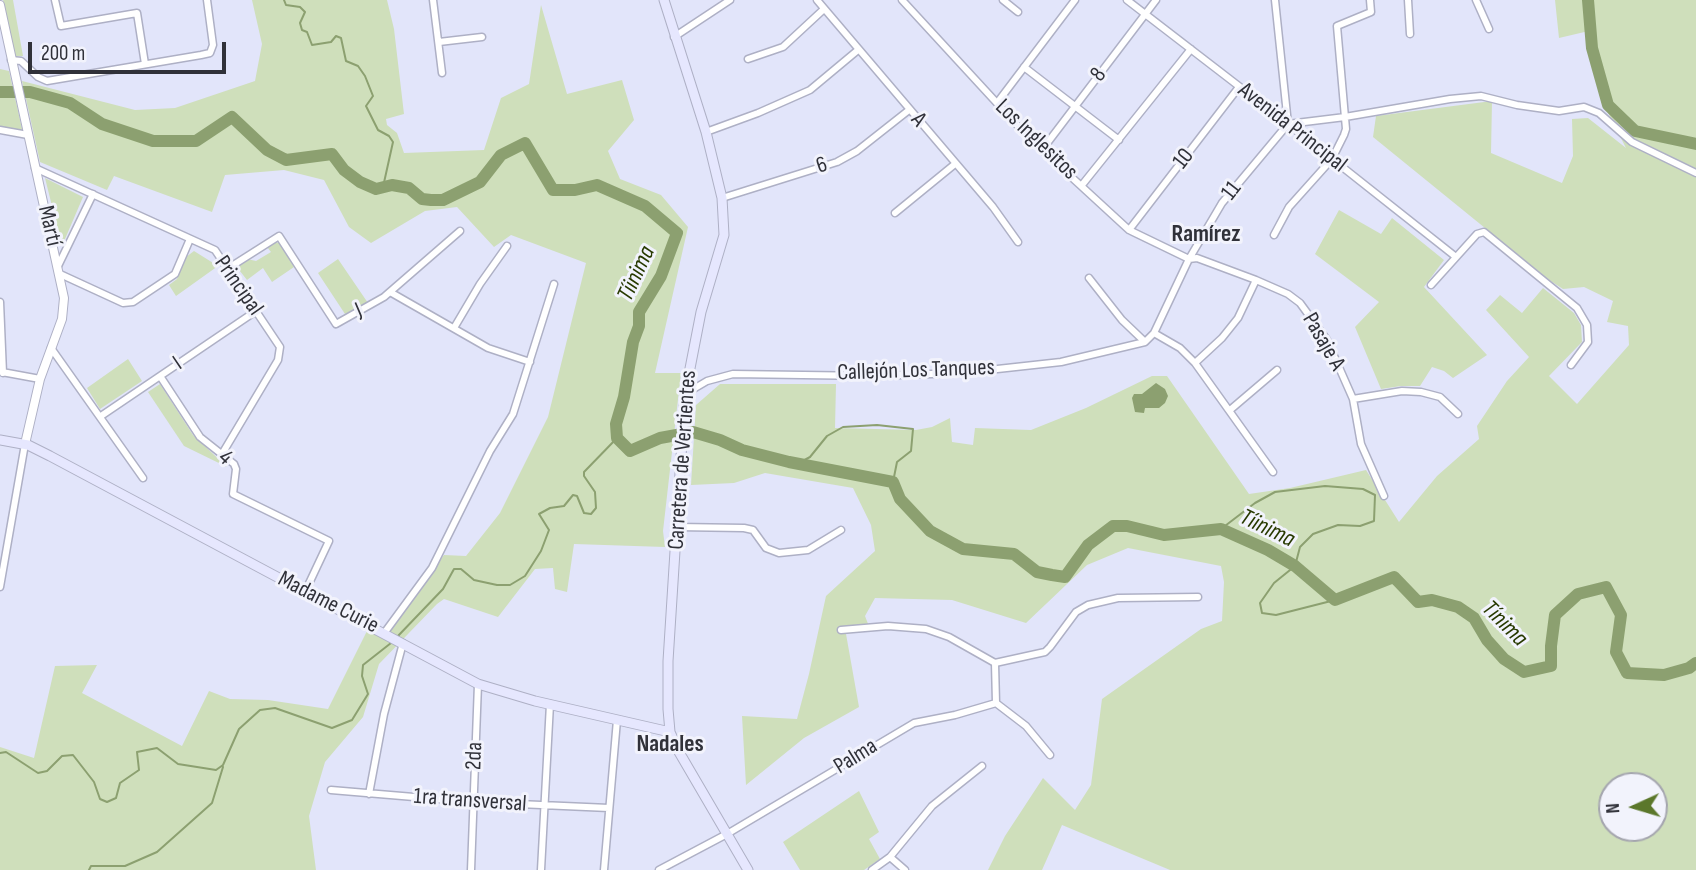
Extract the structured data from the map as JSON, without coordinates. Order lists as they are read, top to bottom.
{
  "streets": {
    "main road": ["Carretera de Vertientes", "Madame Curie"],
    "street": [
      "8",
      "A",
      "Avenida Principal",
      "Los Inglesitos",
      "10",
      "6",
      "11",
      "Martí",
      "Principal",
      "J",
      "Pasaje A",
      "I",
      "Callejón Los Tanques",
      "4",
      "2da",
      "Palma",
      "1ra transversal"
    ]
  },
  "crossings": [
    ["8", "Avenida Principal"],
    ["8", "Los Inglesitos"],
    ["A", "6"],
    ["Avenida Principal", "10"],
    ["Avenida Principal", "11"],
    ["Los Inglesitos", "10"],
    ["Los Inglesitos", "11"],
    ["Los Inglesitos", "Pasaje A"],
    ["6", "Carretera de Vertientes"],
    ["11", "Pasaje A"],
    ["11", "Callejón Los Tanques"],
    ["Martí", "Principal"],
    ["Martí", "Madame Curie"],
    ["Principal", "J"],
    ["Principal", "I"],
    ["Principal", "4"],
    ["I", "4"],
    ["Callejón Los Tanques", "Carretera de Vertientes"],
    ["4", "Madame Curie"],
    ["Carretera de Vertientes", "Madame Curie"],
    ["Carretera de Vertientes", "Palma"],
    ["Madame Curie", "2da"],
    ["2da", "1ra transversal"]
  ],
  "districts": ["Ramírez", "Nadales"],
  "water": ["Tíinima", "Tínima"],
  "scale_bar": "200 m",
  "north": "left"
}
